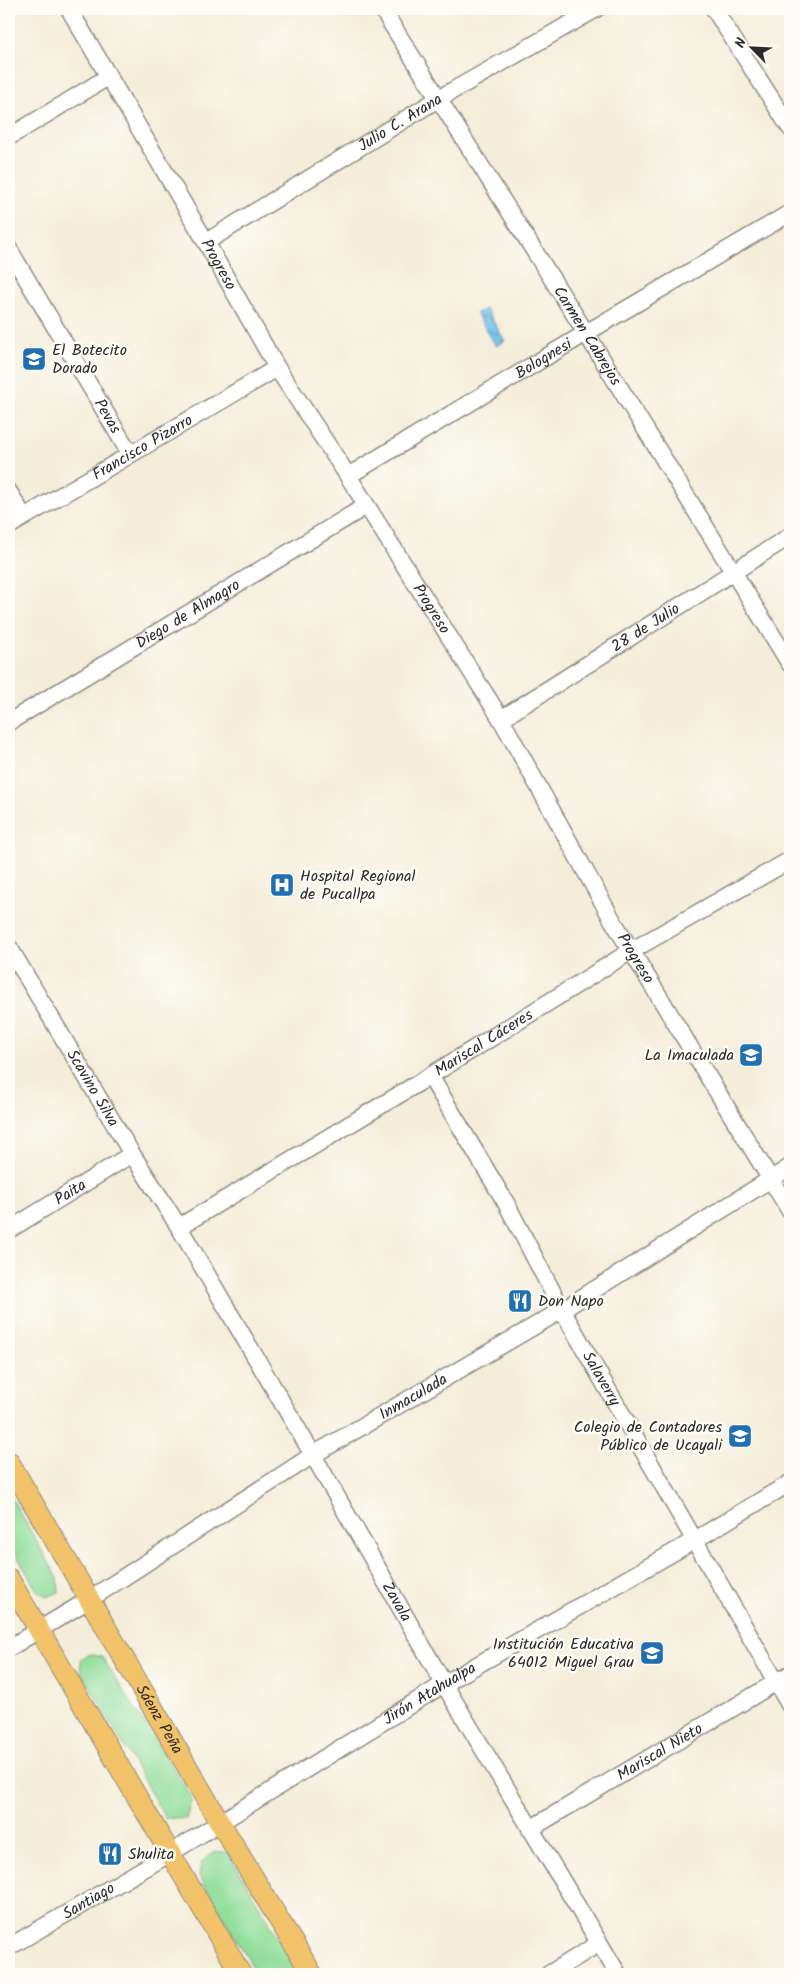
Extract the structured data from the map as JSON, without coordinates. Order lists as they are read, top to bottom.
{
  "streets": {
    "main road": ["Sáenz Peña"],
    "street": [
      "Julio C. Arana",
      "Progreso",
      "Carmen Cabrejos",
      "Bolognesi",
      "Pevas",
      "Francisco Pizarro",
      "Diego de Almagro",
      "28 de Julio",
      "Mariscal Cáceres",
      "Scavino Silva",
      "Paita",
      "Salaverry",
      "Inmaculada",
      "Zavala",
      "Jirón Atahualpa",
      "Mariscal Nieto",
      "Santiago"
    ]
  },
  "crossings": [
    ["Julio C. Arana", "Progreso"],
    ["Julio C. Arana", "Carmen Cabrejos"],
    ["Progreso", "Bolognesi"],
    ["Progreso", "Francisco Pizarro"],
    ["Progreso", "Diego de Almagro"],
    ["Progreso", "28 de Julio"],
    ["Progreso", "Mariscal Cáceres"],
    ["Progreso", "Inmaculada"],
    ["Carmen Cabrejos", "Bolognesi"],
    ["Carmen Cabrejos", "28 de Julio"],
    ["Pevas", "Francisco Pizarro"],
    ["Mariscal Cáceres", "Scavino Silva"],
    ["Mariscal Cáceres", "Salaverry"],
    ["Mariscal Cáceres", "Zavala"],
    ["Scavino Silva", "Paita"],
    ["Scavino Silva", "Zavala"],
    ["Salaverry", "Inmaculada"],
    ["Salaverry", "Jirón Atahualpa"],
    ["Salaverry", "Mariscal Nieto"],
    ["Inmaculada", "Zavala"],
    ["Inmaculada", "Sáenz Peña"],
    ["Zavala", "Jirón Atahualpa"],
    ["Zavala", "Mariscal Nieto"],
    ["Jirón Atahualpa", "Sáenz Peña"],
    ["Jirón Atahualpa", "Santiago"]
  ],
  "places": {
    "school or university": [
      "El Botecito Dorado",
      "La Imaculada",
      "Colegio de Contadores Público de Ucayali",
      "Institución Educativa 64012 Miguel Grau"
    ],
    "hospital": ["Hospital Regional de Pucallpa"],
    "restaurant": ["Don Napo", "Shulita"]
  },
  "north": "top left"
}
